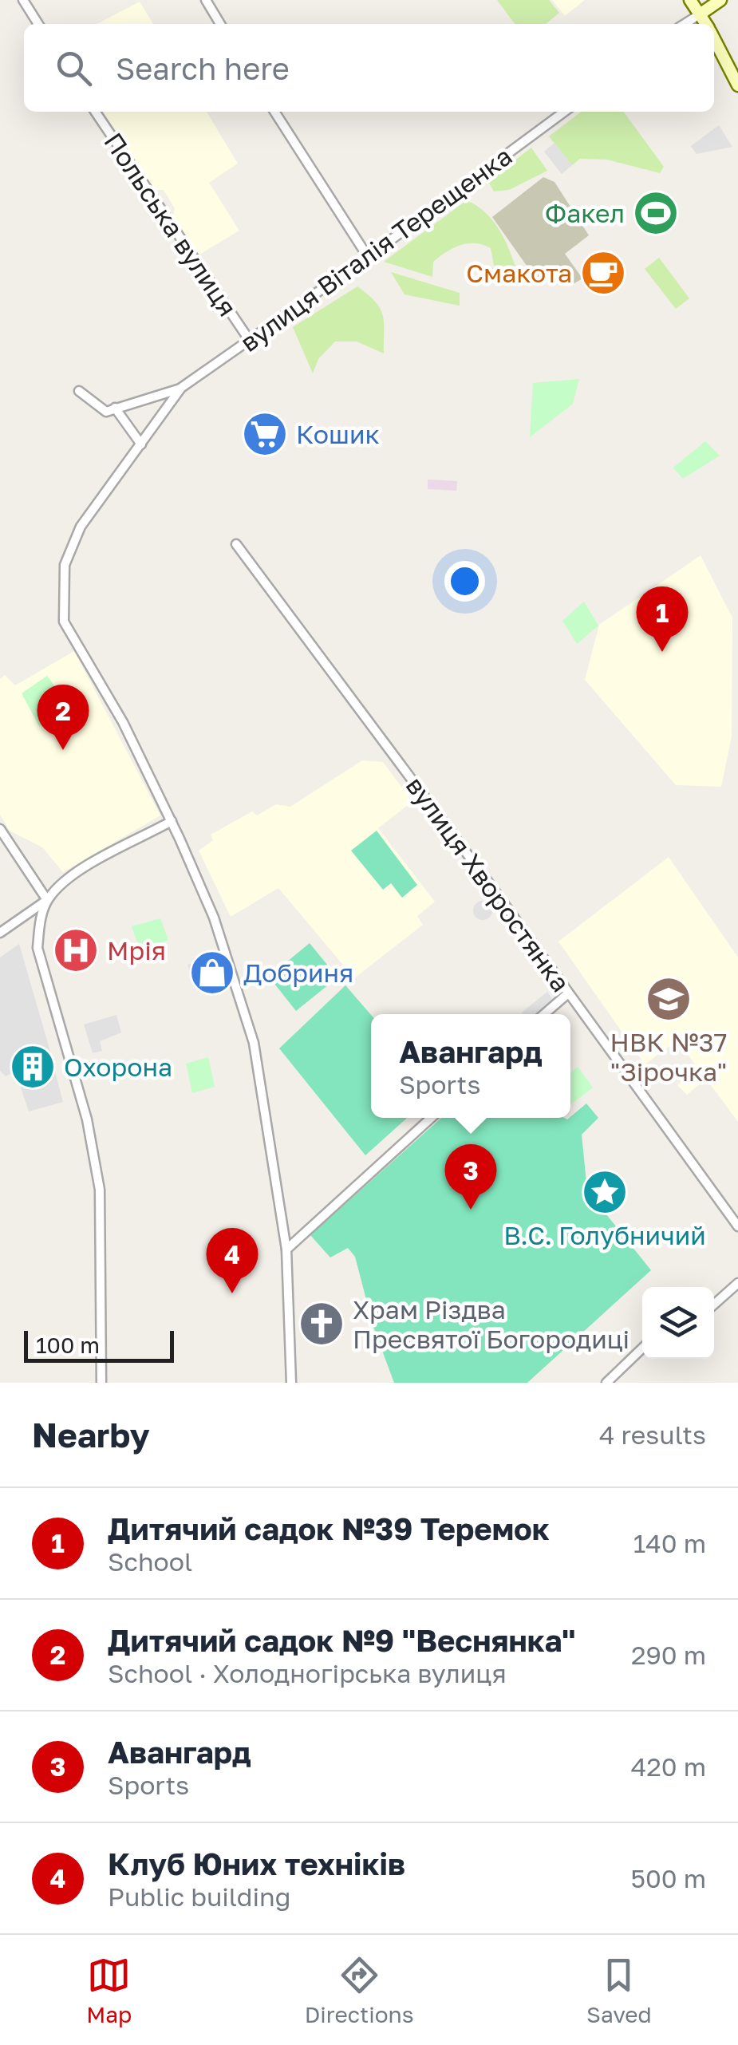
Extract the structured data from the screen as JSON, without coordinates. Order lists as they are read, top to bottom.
{
  "streets": {
    "street": ["Польська вулиця", "вулиця Віталія Терещенка", "вулиця Хворостянка"]
  },
  "crossings": [
    ["Польська вулиця", "вулиця Віталія Терещенка"]
  ],
  "places": {
    "sports": ["Факел"],
    "cafe": ["Смакота"],
    "supermarket": ["Кошик"],
    "hospital": ["Мрія"],
    "shop": ["Добриня"],
    "school or university": ["НВК №37 \"Зірочка\""],
    "building": ["Охорона"],
    "place": ["В.С. Голубничий"],
    "church": ["Храм Різдва Пресвятої Богородиці"]
  },
  "scale_bar": "100 m",
  "page": {
    "search": "Search here",
    "pins": [
      "1",
      "2",
      "3",
      "4"
    ],
    "popup": ["Авангард", "Sports"],
    "scale": "100 m",
    "heading": ["Nearby", "4 results"],
    "list": [
      {
        "mark": "1",
        "name": "Дитячий садок №39 Теремок",
        "note": "School",
        "value": "140 m"
      },
      {
        "mark": "2",
        "name": "Дитячий садок №9 \"Веснянка\"",
        "note": "School · Холодногірська вулиця",
        "value": "290 m"
      },
      {
        "mark": "3",
        "name": "Авангард",
        "note": "Sports",
        "value": "420 m"
      },
      {
        "mark": "4",
        "name": "Клуб Юних техніків",
        "note": "Public building",
        "value": "500 m"
      }
    ],
    "nav": ["Map", "Directions", "Saved"]
  }
}
